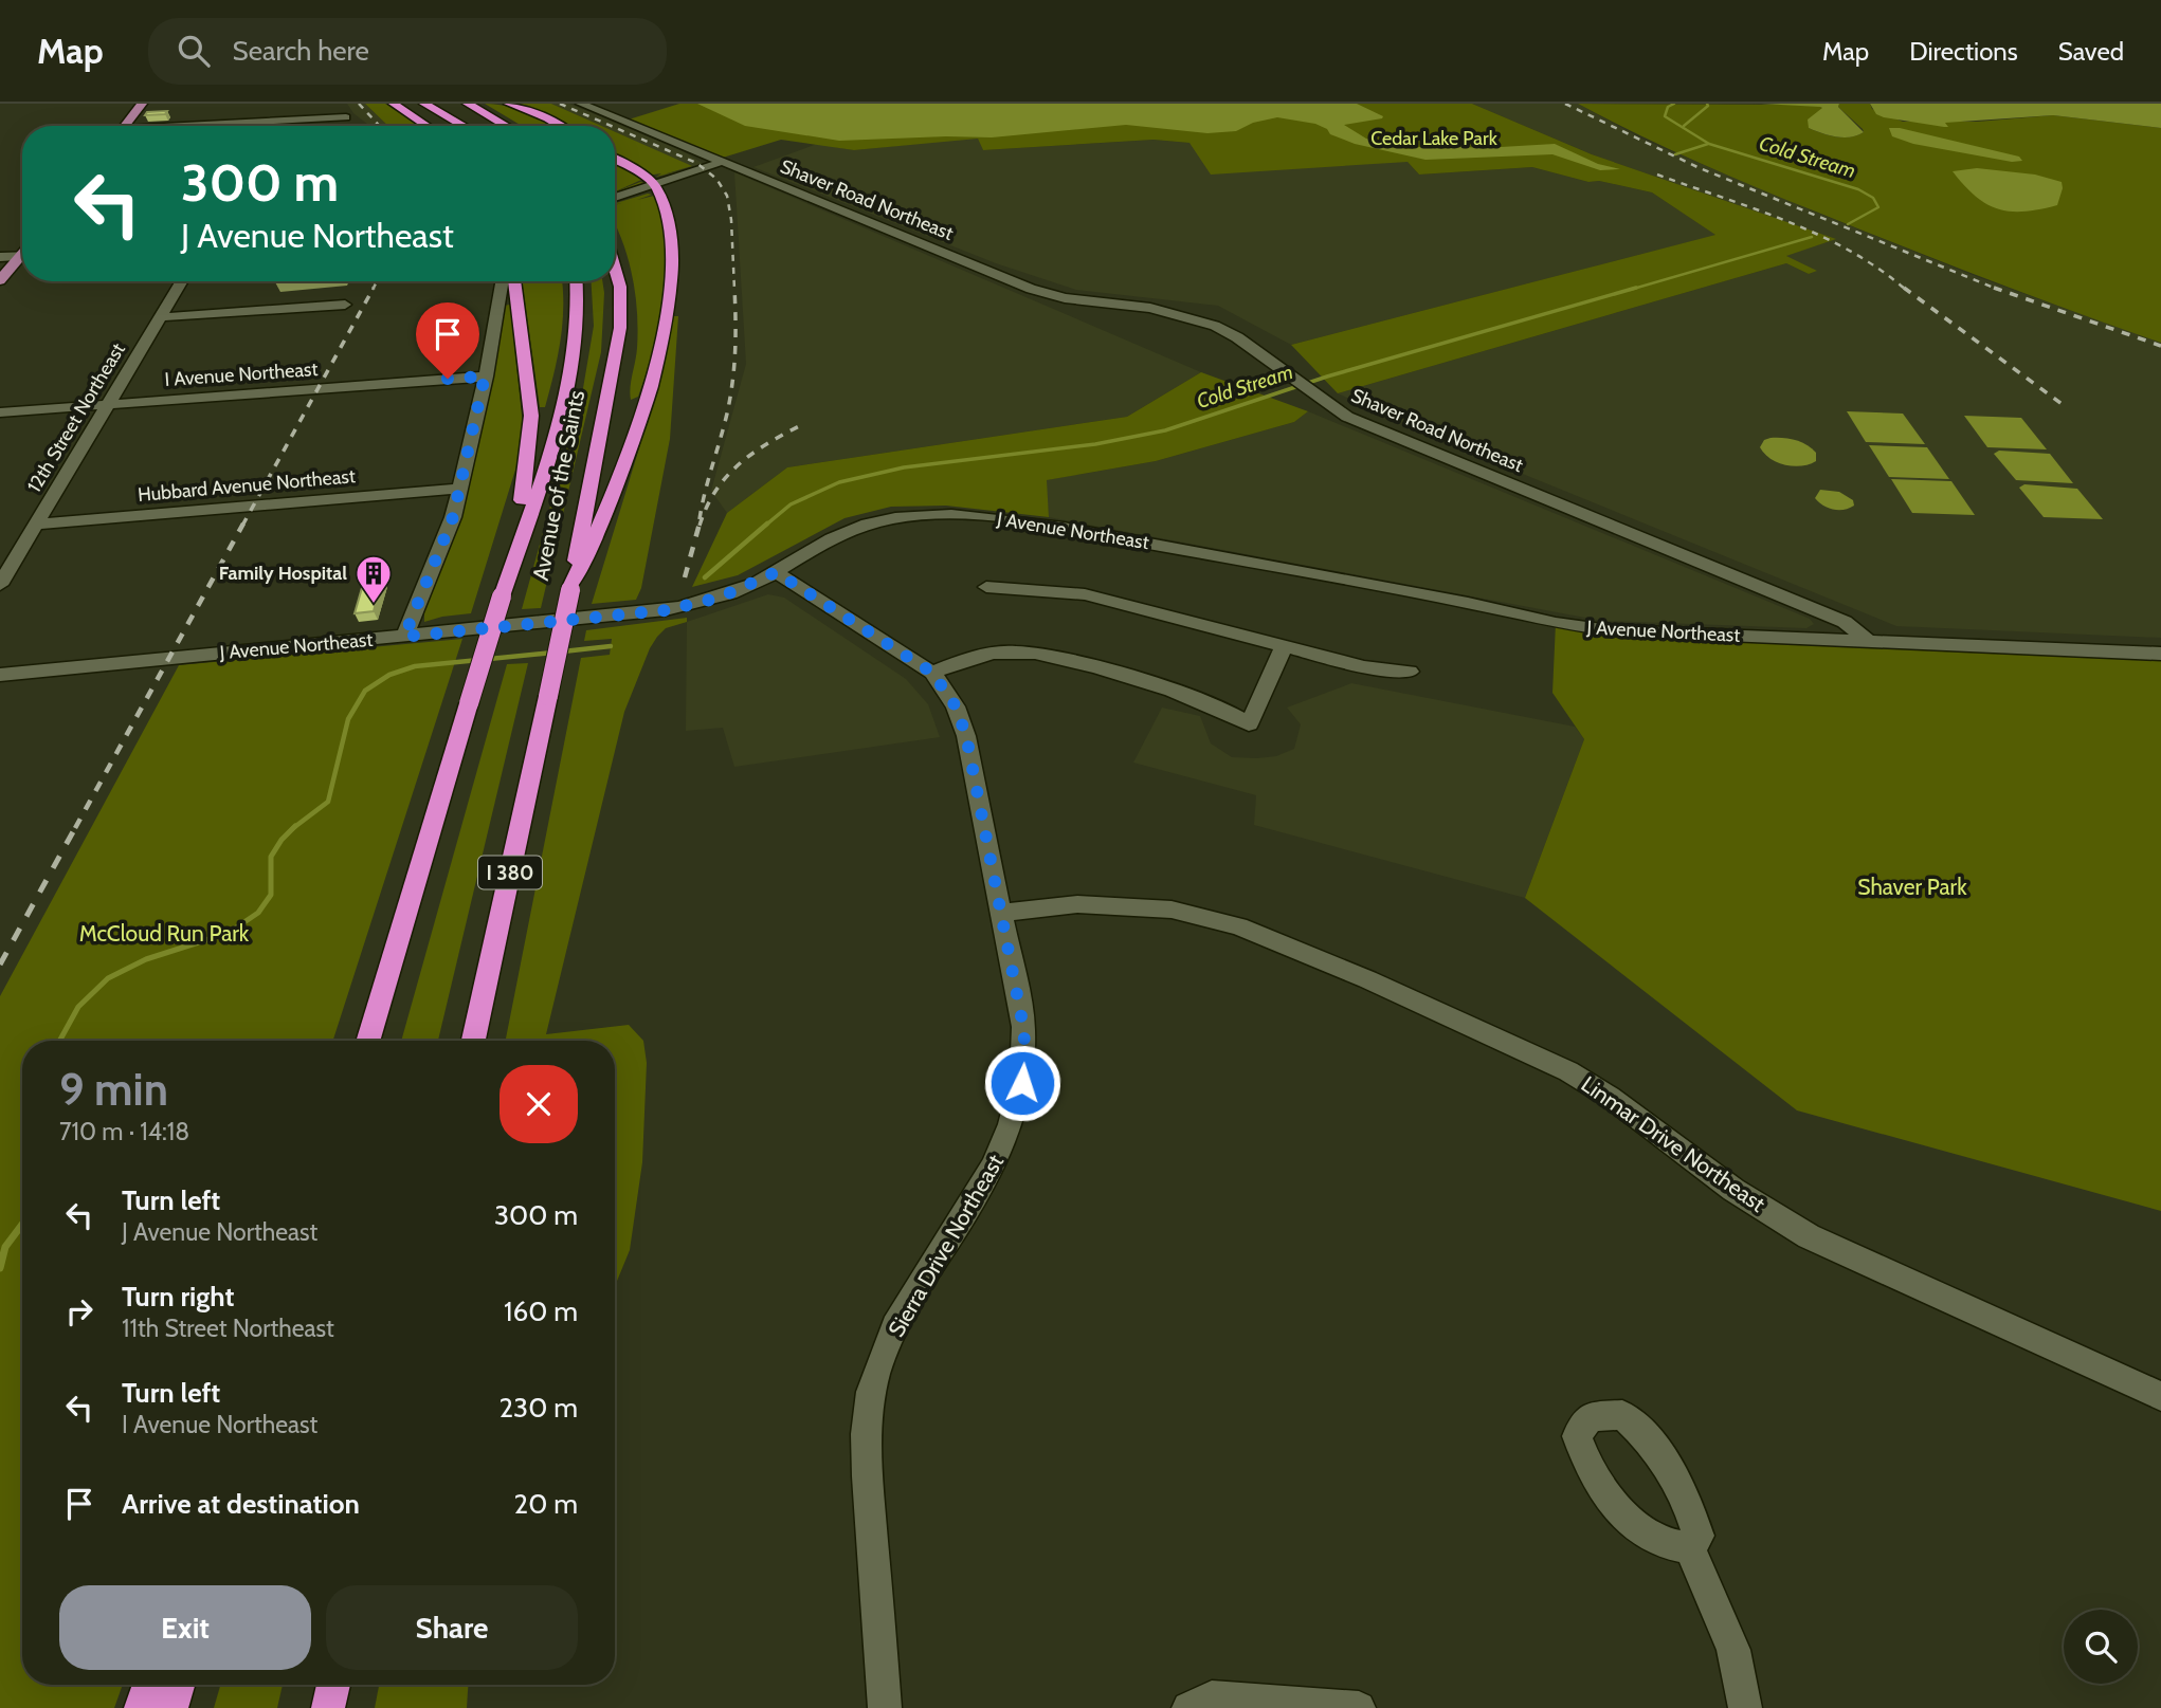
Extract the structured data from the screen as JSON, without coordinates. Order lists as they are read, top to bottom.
{
  "streets": {
    "highway": ["Avenue of the Saints", "I 380"],
    "street": [
      "Shaver Road Northeast",
      "I Avenue Northeast",
      "12th Street Northeast",
      "Hubbard Avenue Northeast",
      "J Avenue Northeast",
      "Linmar Drive Northeast",
      "Sierra Drive Northeast"
    ]
  },
  "crossings": [
    ["Shaver Road Northeast", "J Avenue Northeast"],
    ["I Avenue Northeast", "12th Street Northeast"],
    ["12th Street Northeast", "Hubbard Avenue Northeast"],
    ["J Avenue Northeast", "Sierra Drive Northeast"],
    ["Linmar Drive Northeast", "Sierra Drive Northeast"]
  ],
  "water": ["Cold Stream"],
  "parks": ["Cedar Lake Park", "Shaver Park", "McCloud Run Park"],
  "places": {
    "building": ["Family Hospital"]
  },
  "page": {
    "header": "Map",
    "search": "Search here",
    "nav": ["Map", "Directions", "Saved"],
    "turn": ["300 m", "J Avenue Northeast"],
    "heading": ["9 min", "710 m · 14:18"],
    "list": [
      {
        "name": "Turn left",
        "note": "J Avenue Northeast",
        "value": "300 m"
      },
      {
        "name": "Turn right",
        "note": "11th Street Northeast",
        "value": "160 m"
      },
      {
        "name": "Turn left",
        "note": "I Avenue Northeast",
        "value": "230 m"
      },
      {
        "name": "Arrive at destination",
        "value": "20 m"
      }
    ],
    "buttons": ["Exit", "Share"]
  }
}
